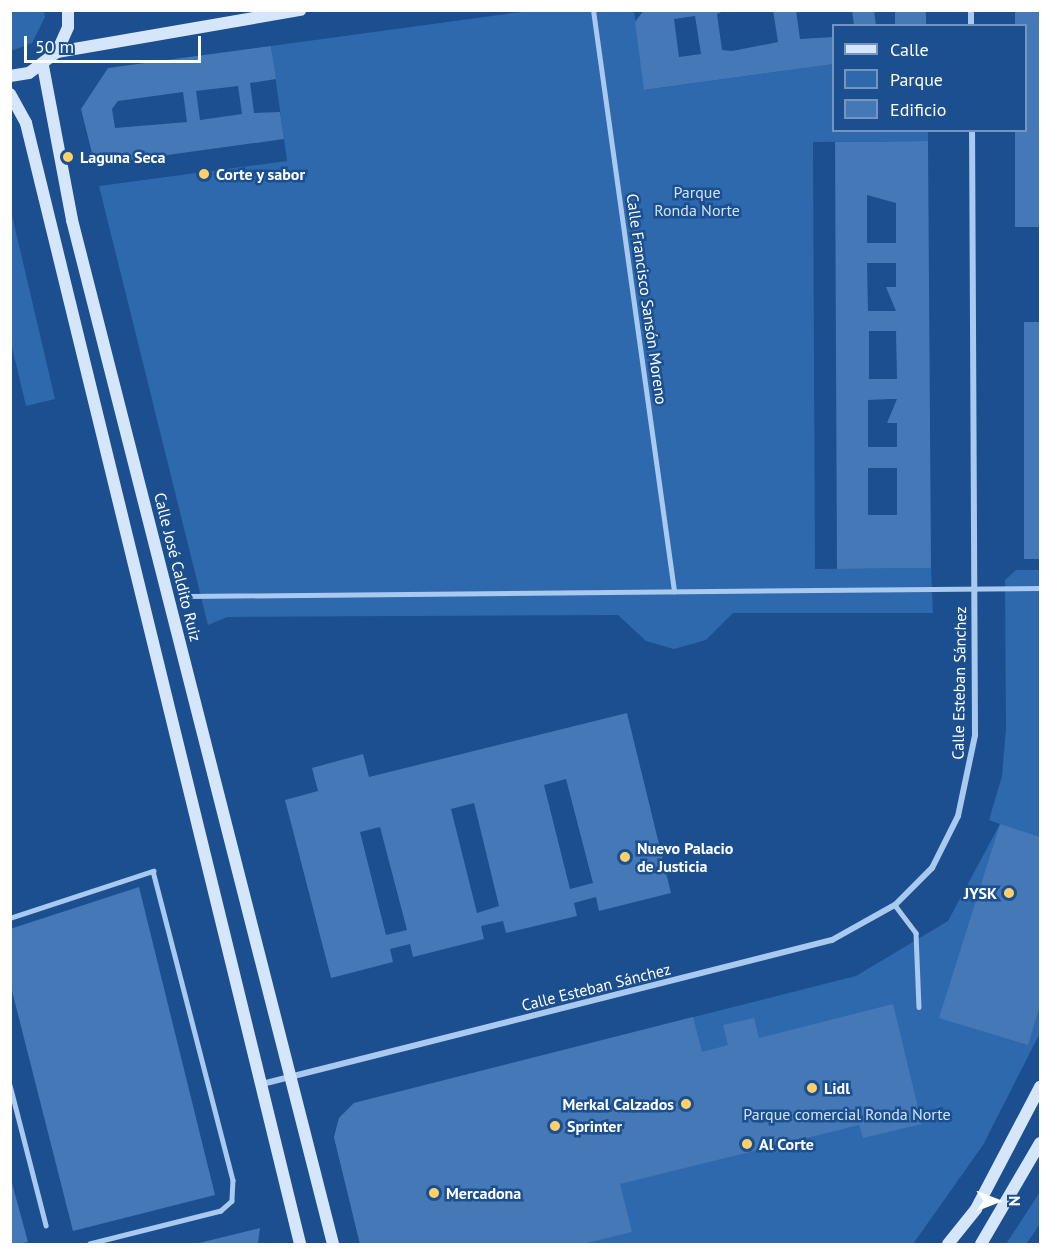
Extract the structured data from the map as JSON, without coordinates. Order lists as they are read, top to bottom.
{
  "streets": {
    "main road": ["Calle José Caldito Ruiz"],
    "street": ["Calle Francisco Sansón Moreno", "Calle Esteban Sánchez"]
  },
  "crossings": [
    ["Calle José Caldito Ruiz", "Calle Esteban Sánchez"]
  ],
  "parks": ["Parque Ronda Norte", "Parque comercial Ronda Norte"],
  "places": [
    "Laguna Seca",
    "Corte y sabor",
    "Nuevo Palacio de Justicia",
    "JYSK",
    "Lidl",
    "Merkal Calzados",
    "Sprinter",
    "Al Corte",
    "Mercadona"
  ],
  "legend": ["Calle", "Parque", "Edificio"],
  "scale_bar": "50 m",
  "north": "right"
}
